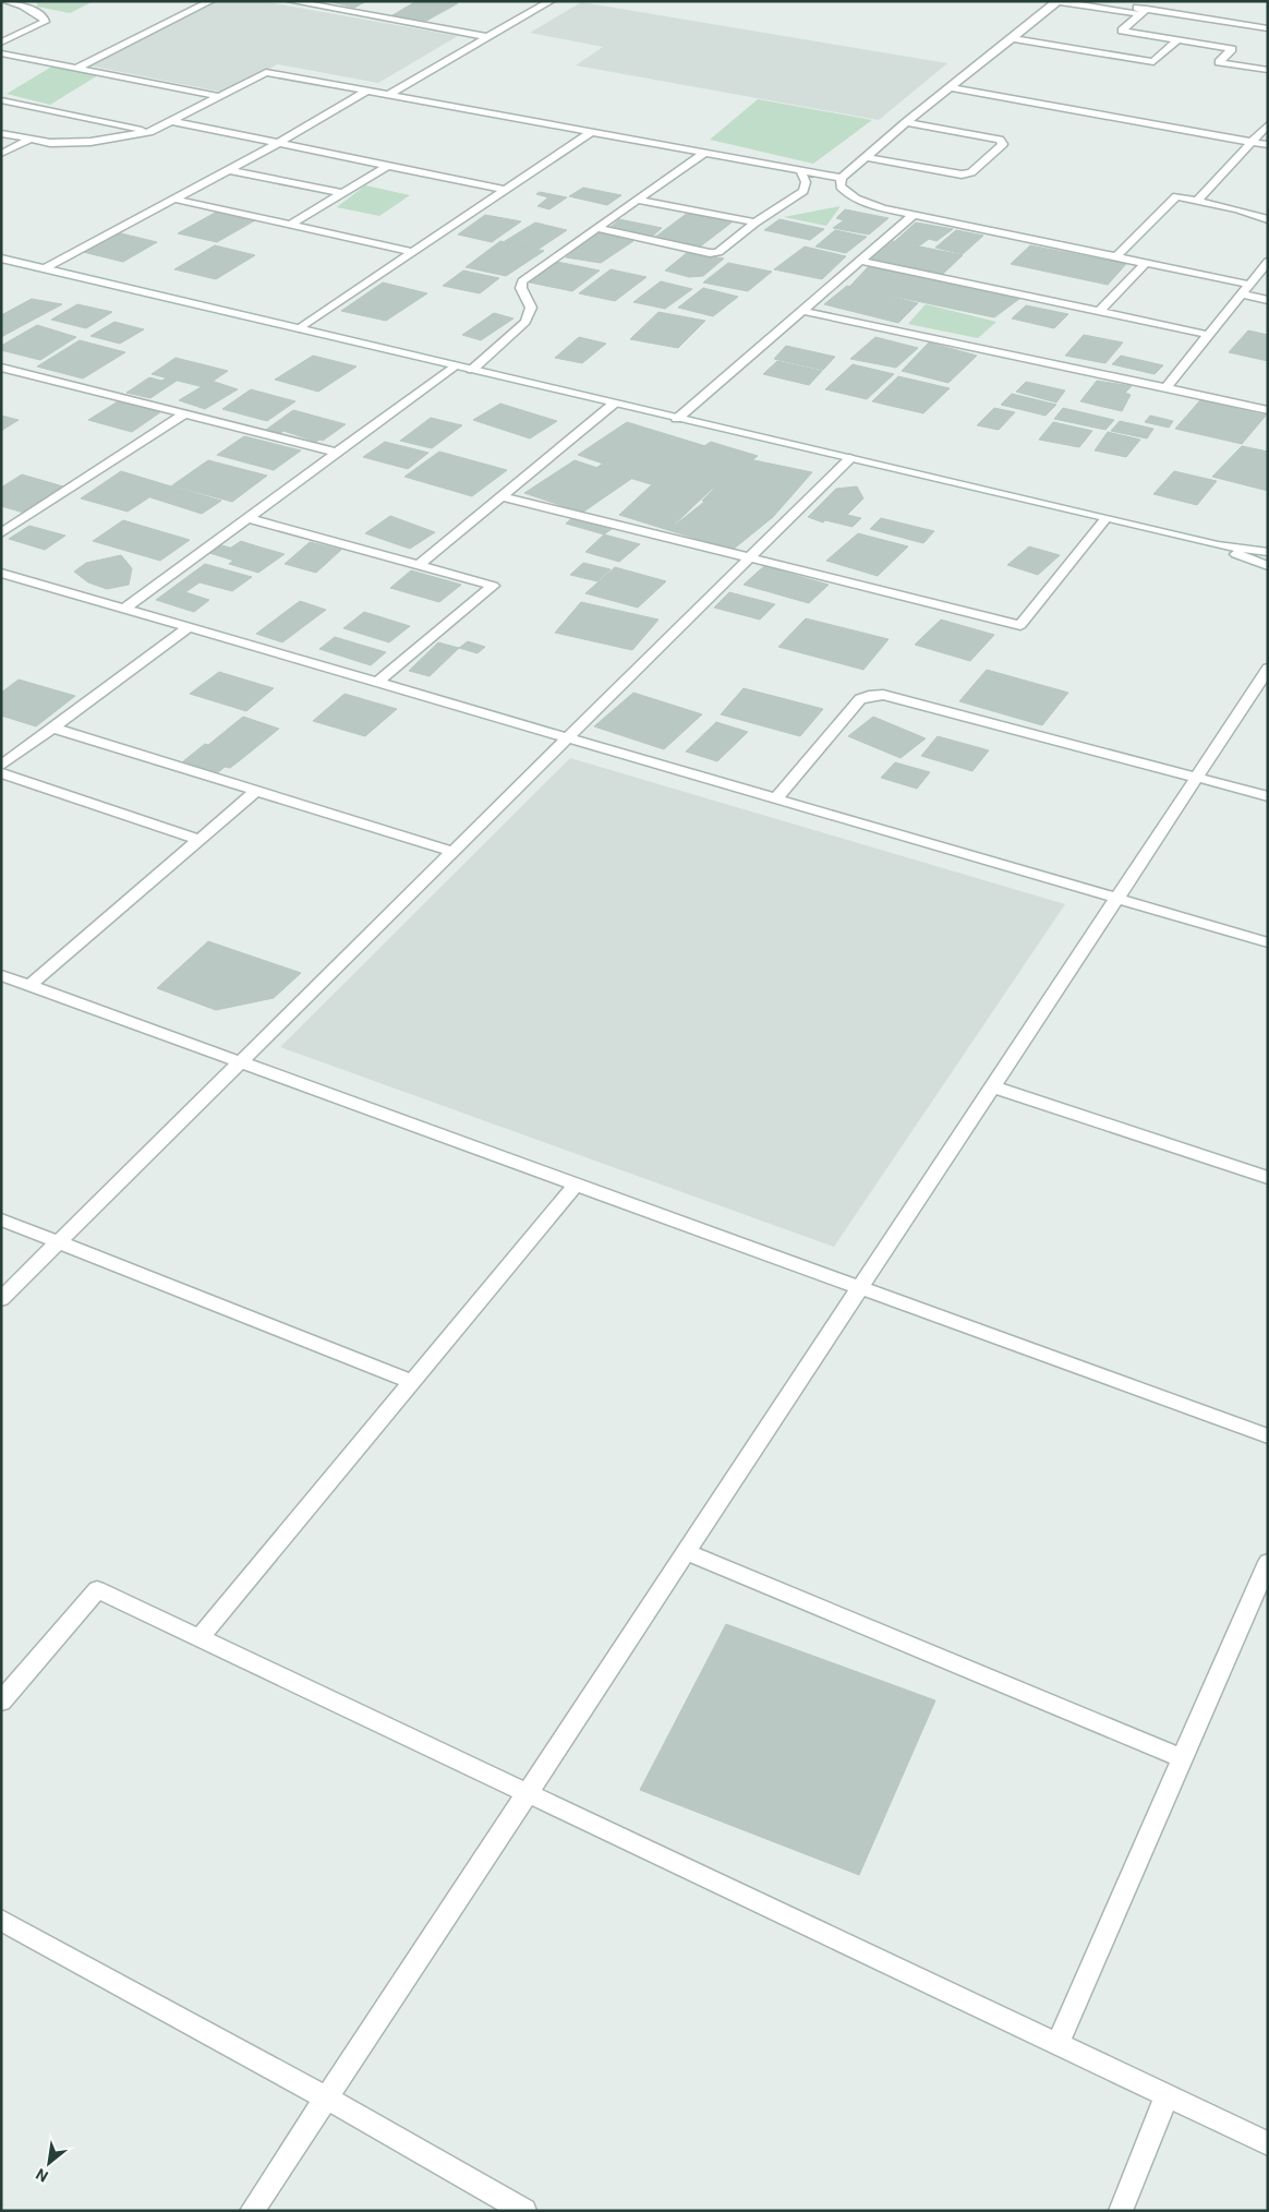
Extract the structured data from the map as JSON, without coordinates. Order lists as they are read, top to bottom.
{
  "north": "bottom left"
}
